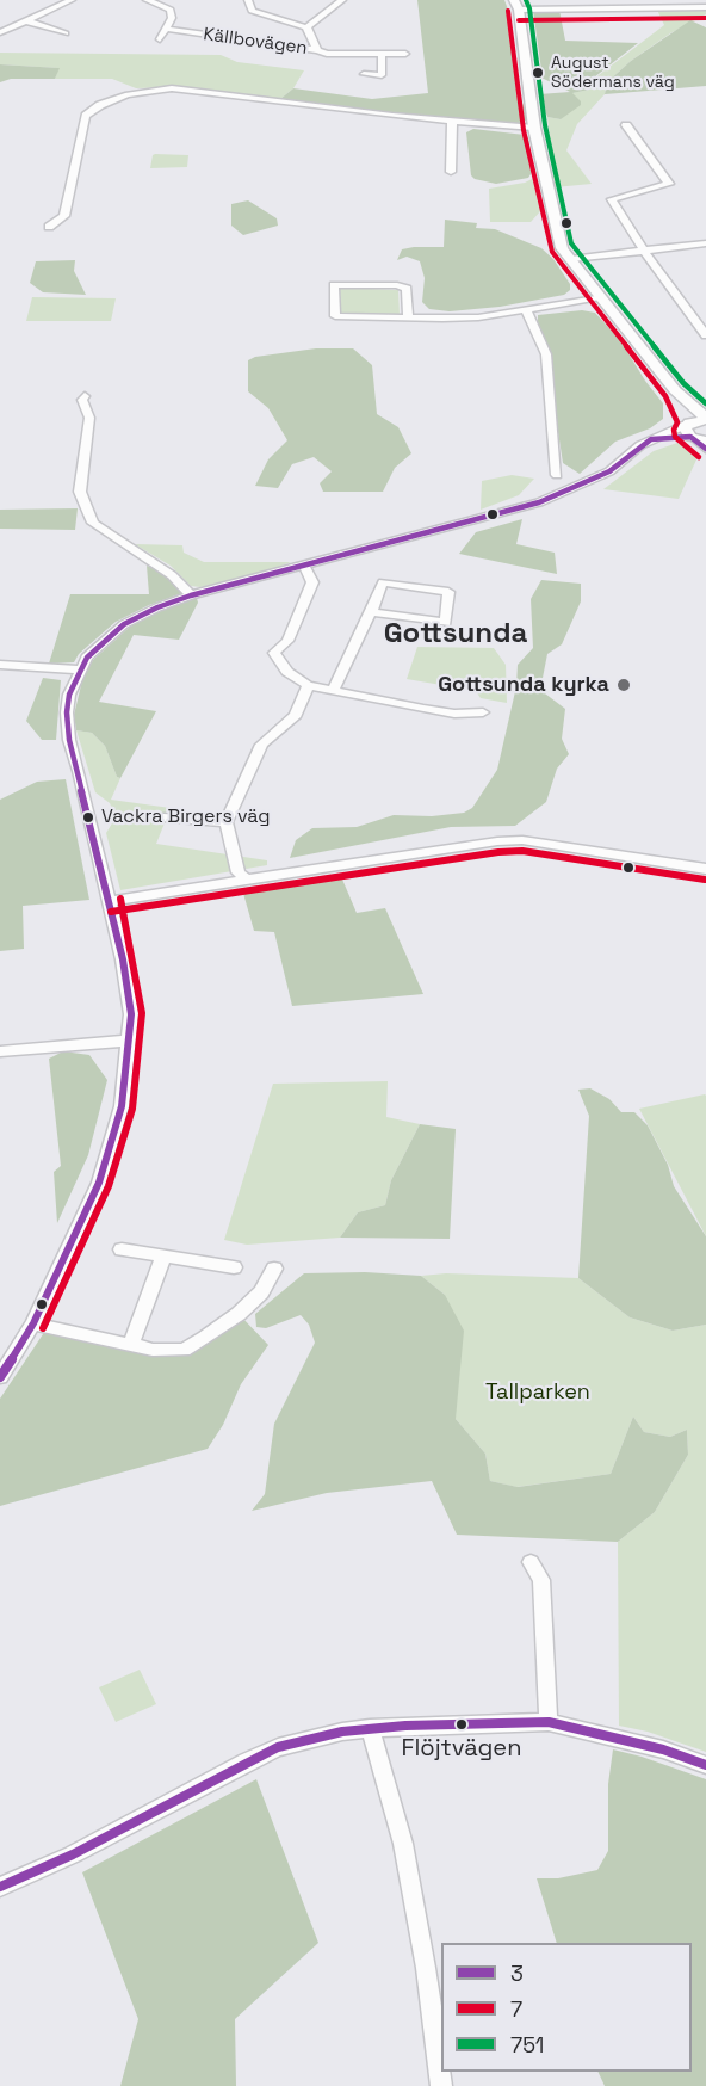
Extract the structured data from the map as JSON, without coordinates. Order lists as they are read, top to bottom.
{
  "streets": {
    "street": ["Källbovägen"]
  },
  "districts": ["Gottsunda"],
  "parks": ["Tallparken"],
  "places": [
    "August Södermans väg",
    "Gottsunda kyrka",
    "Vackra Birgers väg",
    "Flöjtvägen"
  ],
  "lines": ["transit line 751", "transit line 7", "transit line 3"],
  "legend": ["3", "7", "751"]
}
